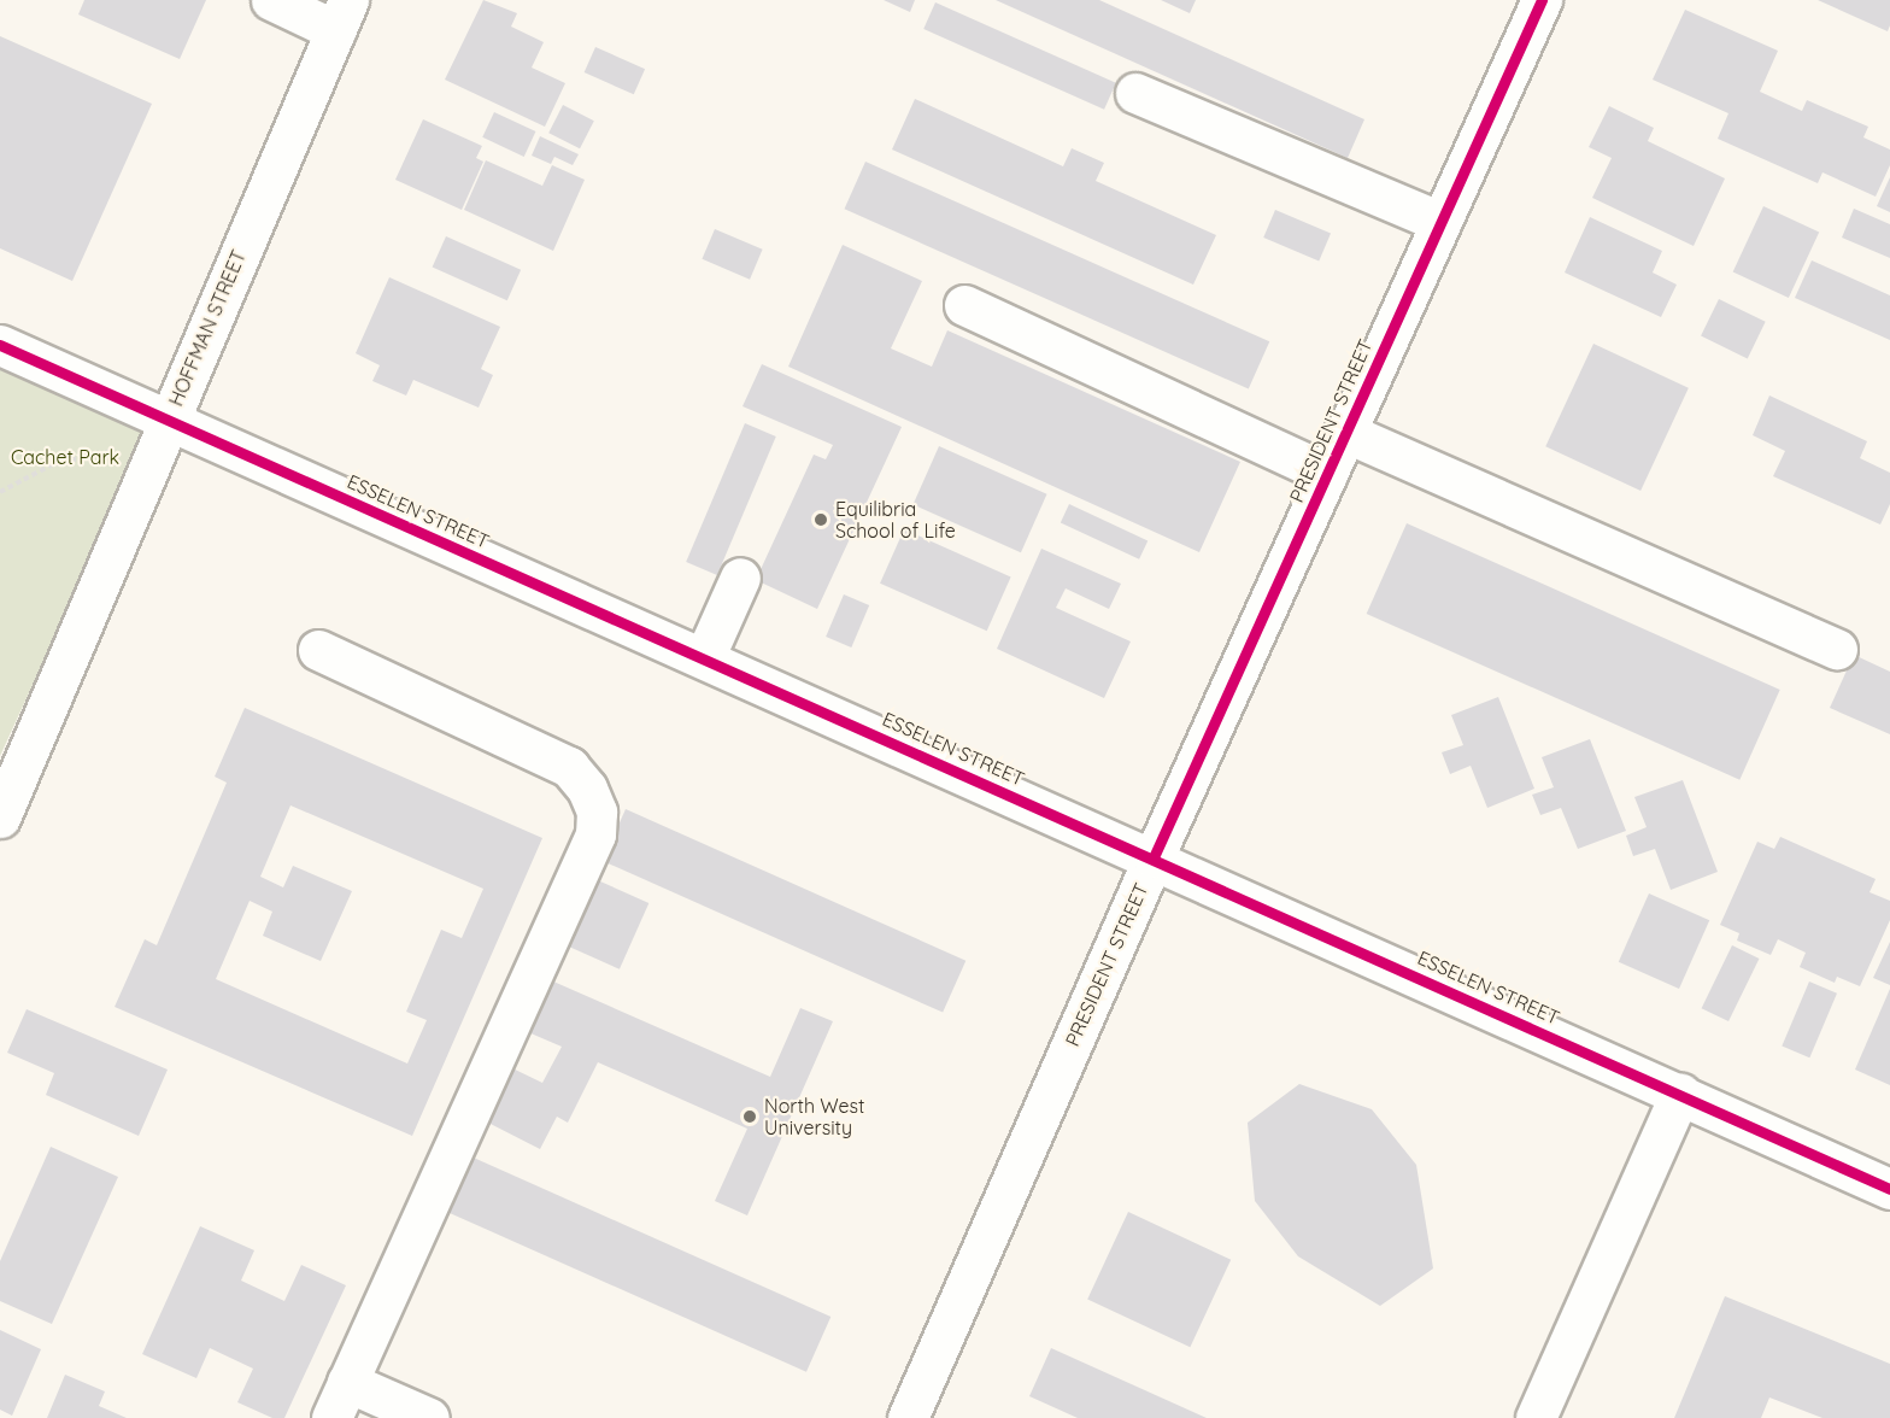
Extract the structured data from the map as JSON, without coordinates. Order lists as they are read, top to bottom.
{
  "streets": {
    "street": ["HOFFMAN STREET", "PRESIDENT STREET", "ESSELEN STREET"]
  },
  "crossings": [
    ["HOFFMAN STREET", "ESSELEN STREET"],
    ["PRESIDENT STREET", "ESSELEN STREET"]
  ],
  "parks": ["Cachet Park"],
  "places": ["Equilibria School of Life", "North West University"]
}
